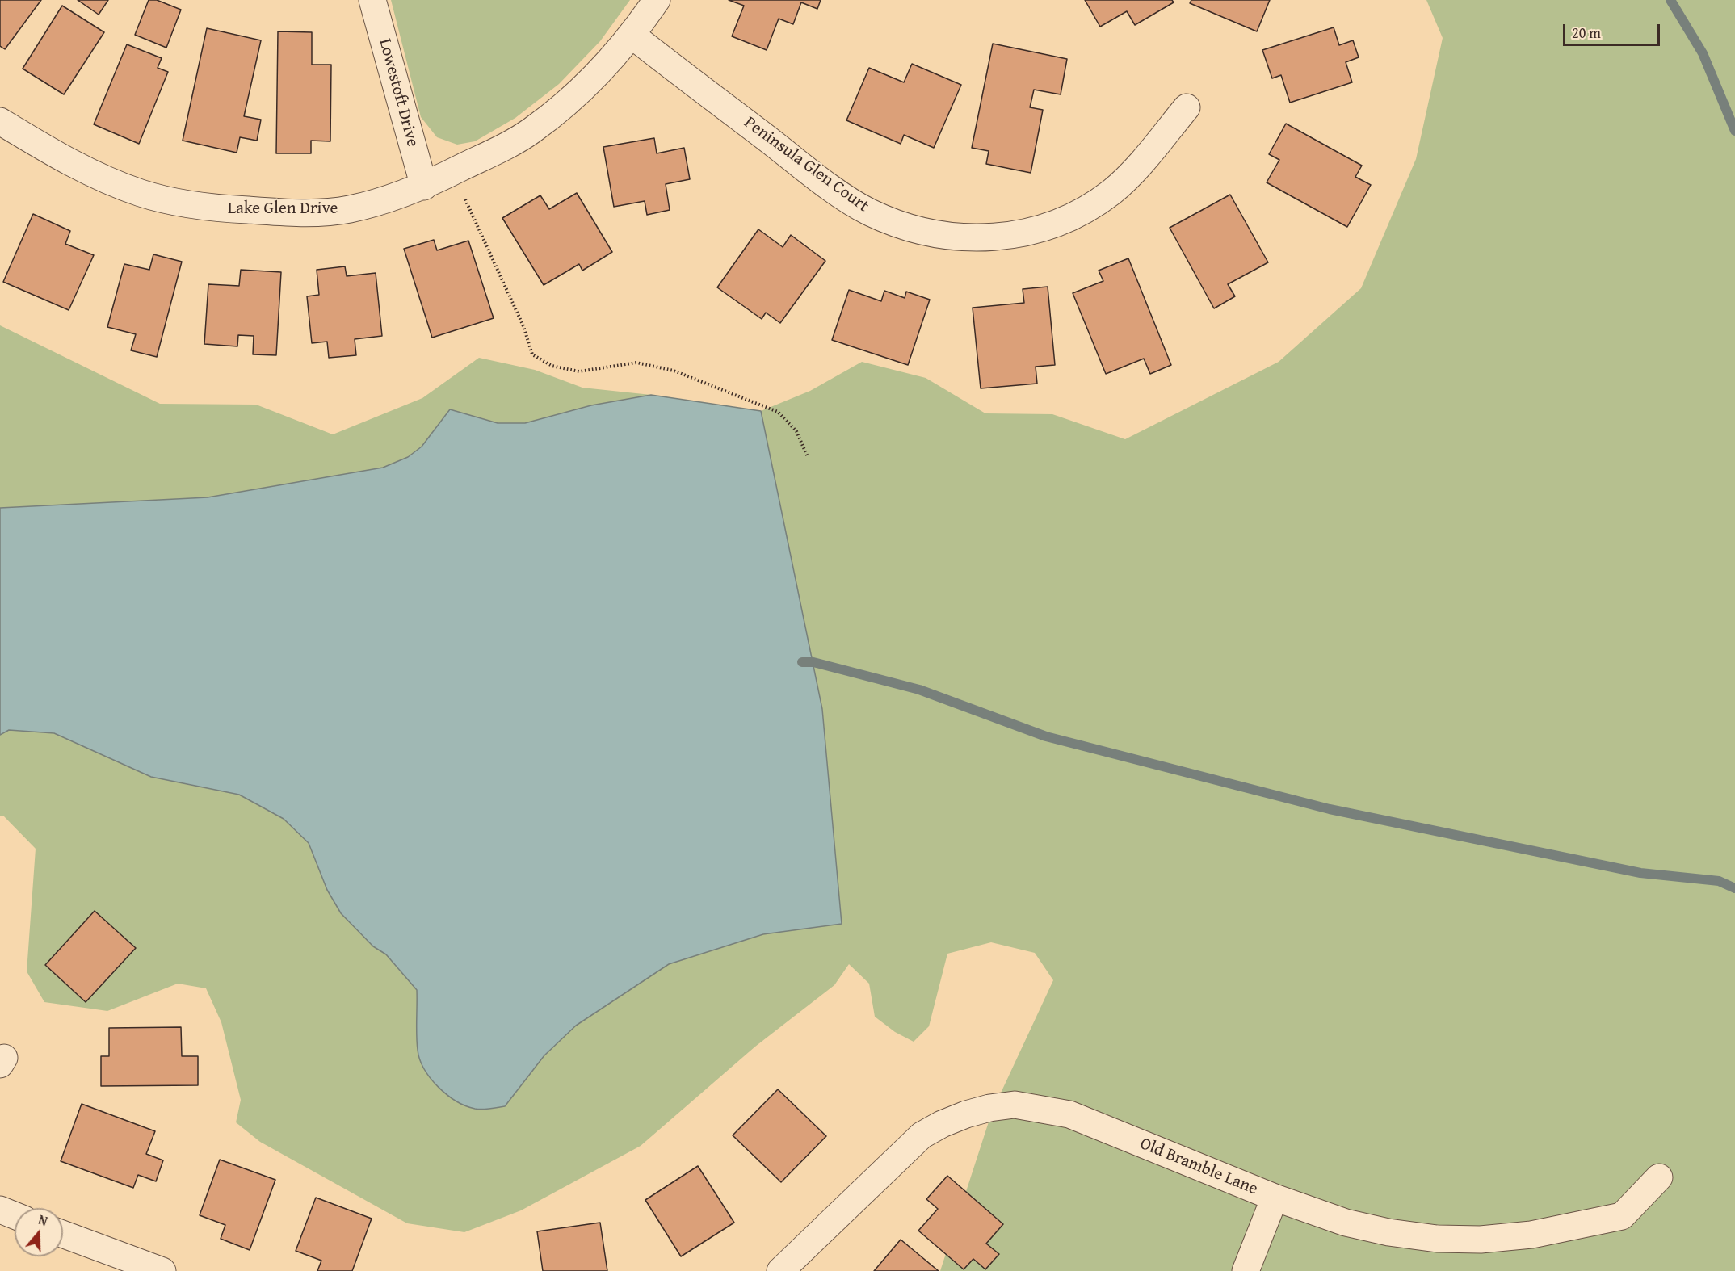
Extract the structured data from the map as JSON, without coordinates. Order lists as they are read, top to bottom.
{
  "streets": {
    "street": [
      "Lowestoft Drive",
      "Peninsula Glen Court",
      "Lake Glen Drive",
      "Old Bramble Lane"
    ]
  },
  "crossings": [
    ["Lowestoft Drive", "Lake Glen Drive"],
    ["Peninsula Glen Court", "Lake Glen Drive"]
  ],
  "scale_bar": "20 m",
  "north": "top"
}
